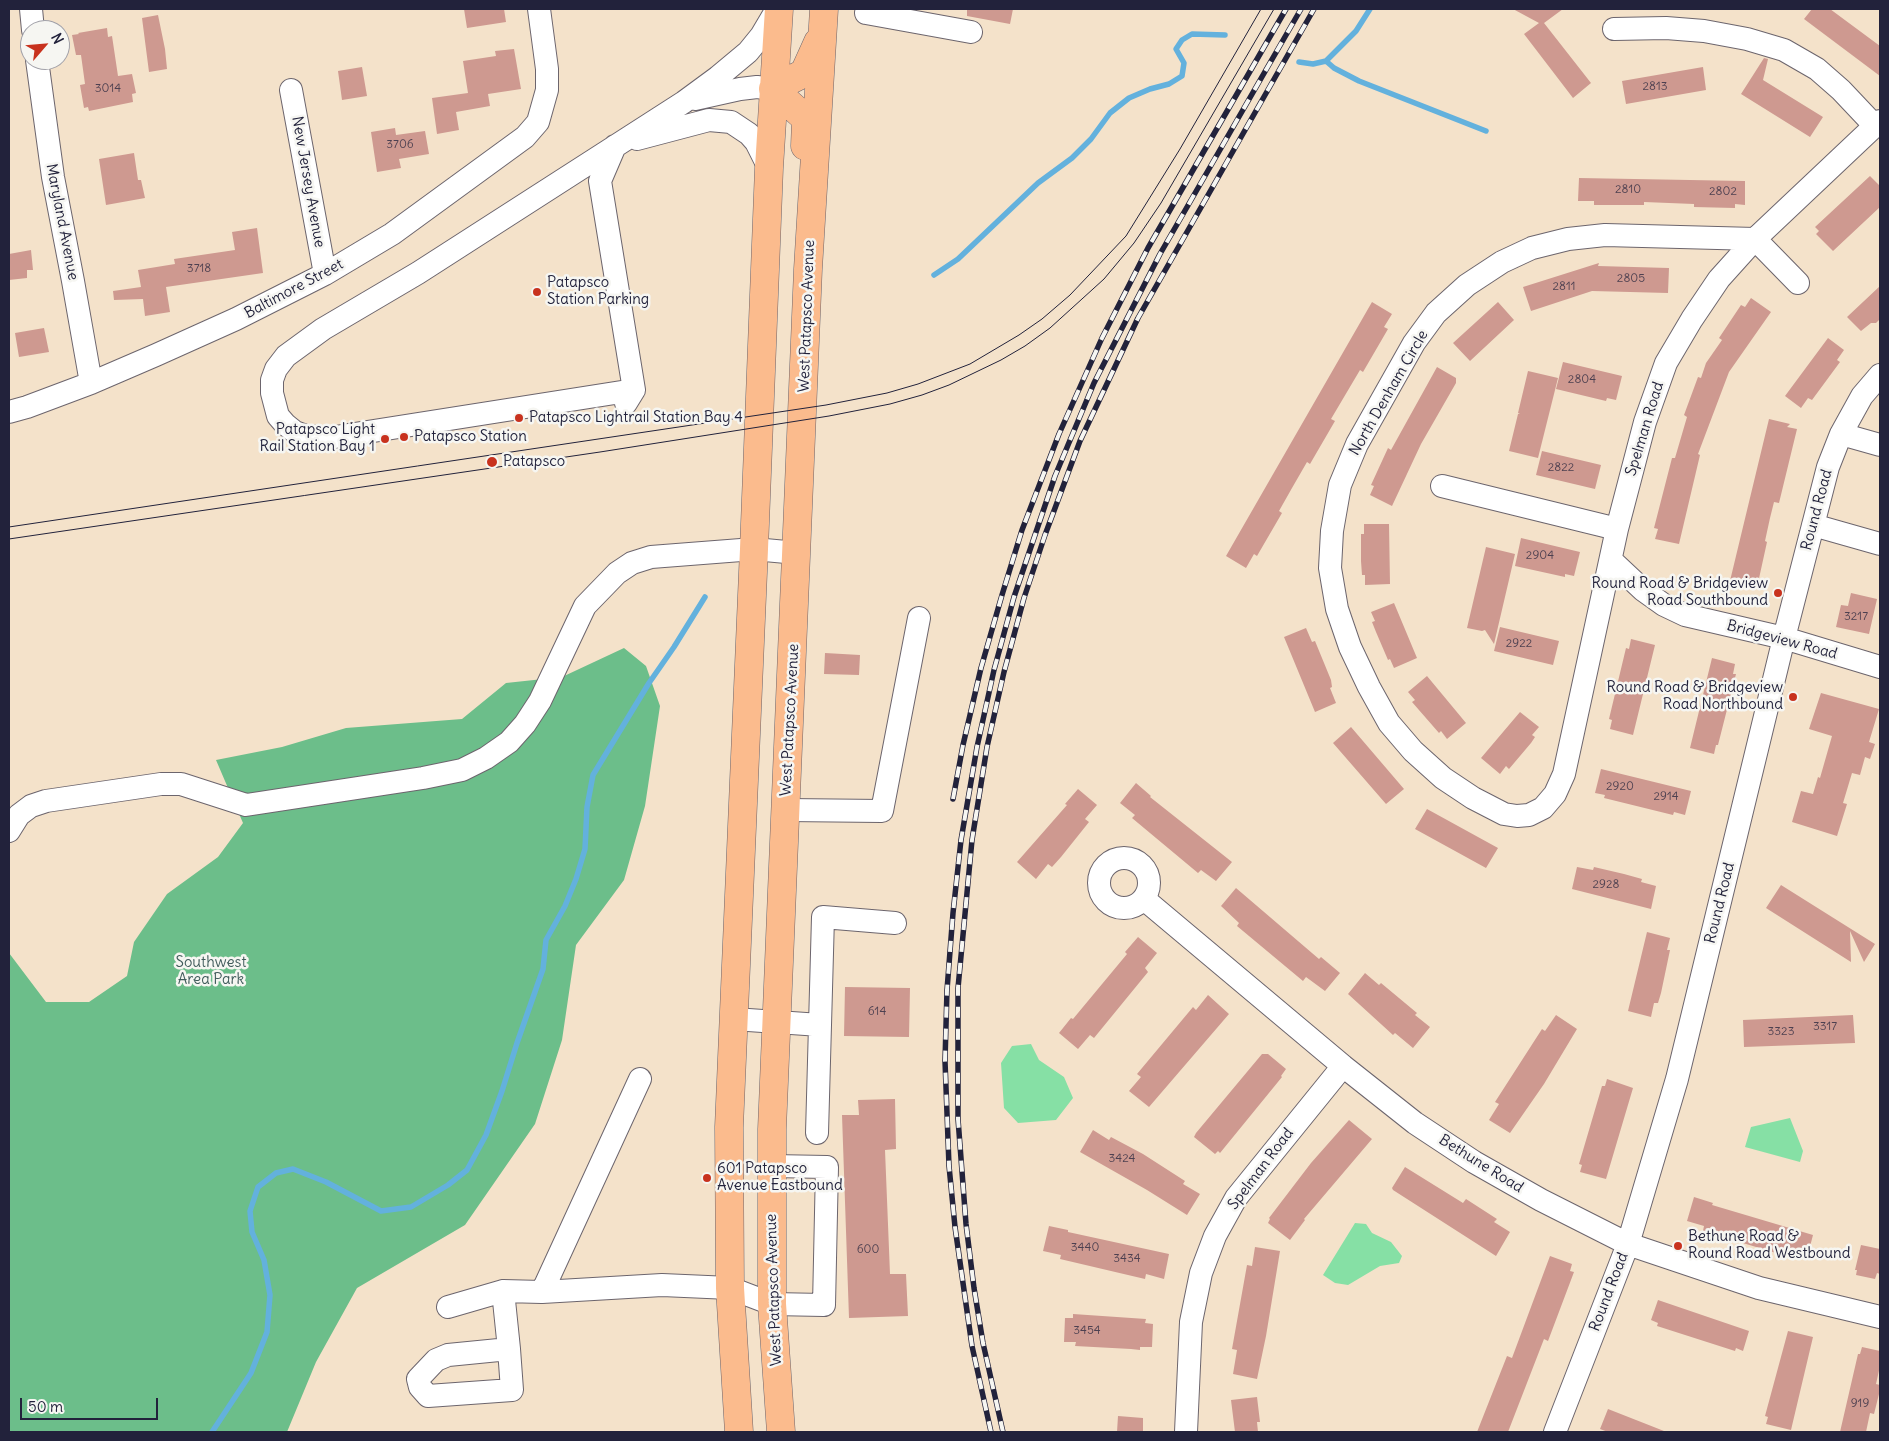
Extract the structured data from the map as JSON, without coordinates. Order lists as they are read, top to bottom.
{
  "streets": {
    "main road": ["West Patapsco Avenue"],
    "street": [
      "New Jersey Avenue",
      "Maryland Avenue",
      "Baltimore Street",
      "North Denham Circle",
      "Spelman Road",
      "Round Road",
      "Bridgeview Road",
      "Bethune Road"
    ]
  },
  "crossings": [
    ["New Jersey Avenue", "Baltimore Street"],
    ["Maryland Avenue", "Baltimore Street"],
    ["North Denham Circle", "Spelman Road"],
    ["Spelman Road", "Bridgeview Road"],
    ["Spelman Road", "Bethune Road"],
    ["Round Road", "Bridgeview Road"],
    ["Round Road", "Bethune Road"]
  ],
  "parks": ["Southwest Area Park"],
  "places": [
    "Patapsco Station Parking",
    "Patapsco Lightrail Station Bay 4",
    "Patapsco Station",
    "Patapsco Light Rail Station Bay 1",
    "Patapsco",
    "Round Road & Bridgeview Road Southbound",
    "Round Road & Bridgeview Road Northbound",
    "601 Patapsco Avenue Eastbound",
    "Bethune Road & Round Road Westbound"
  ],
  "house_numbers": [
    "2813",
    "3014",
    "3706",
    "2810",
    "2802",
    "3718",
    "2805",
    "2811",
    "2804",
    "2822",
    "2904",
    "3217",
    "2922",
    "2920",
    "2914",
    "2928",
    "614",
    "3317",
    "3323",
    "3424",
    "3440",
    "600",
    "3434",
    "3454",
    "919"
  ],
  "scale_bar": "50 m",
  "north": "top right"
}
